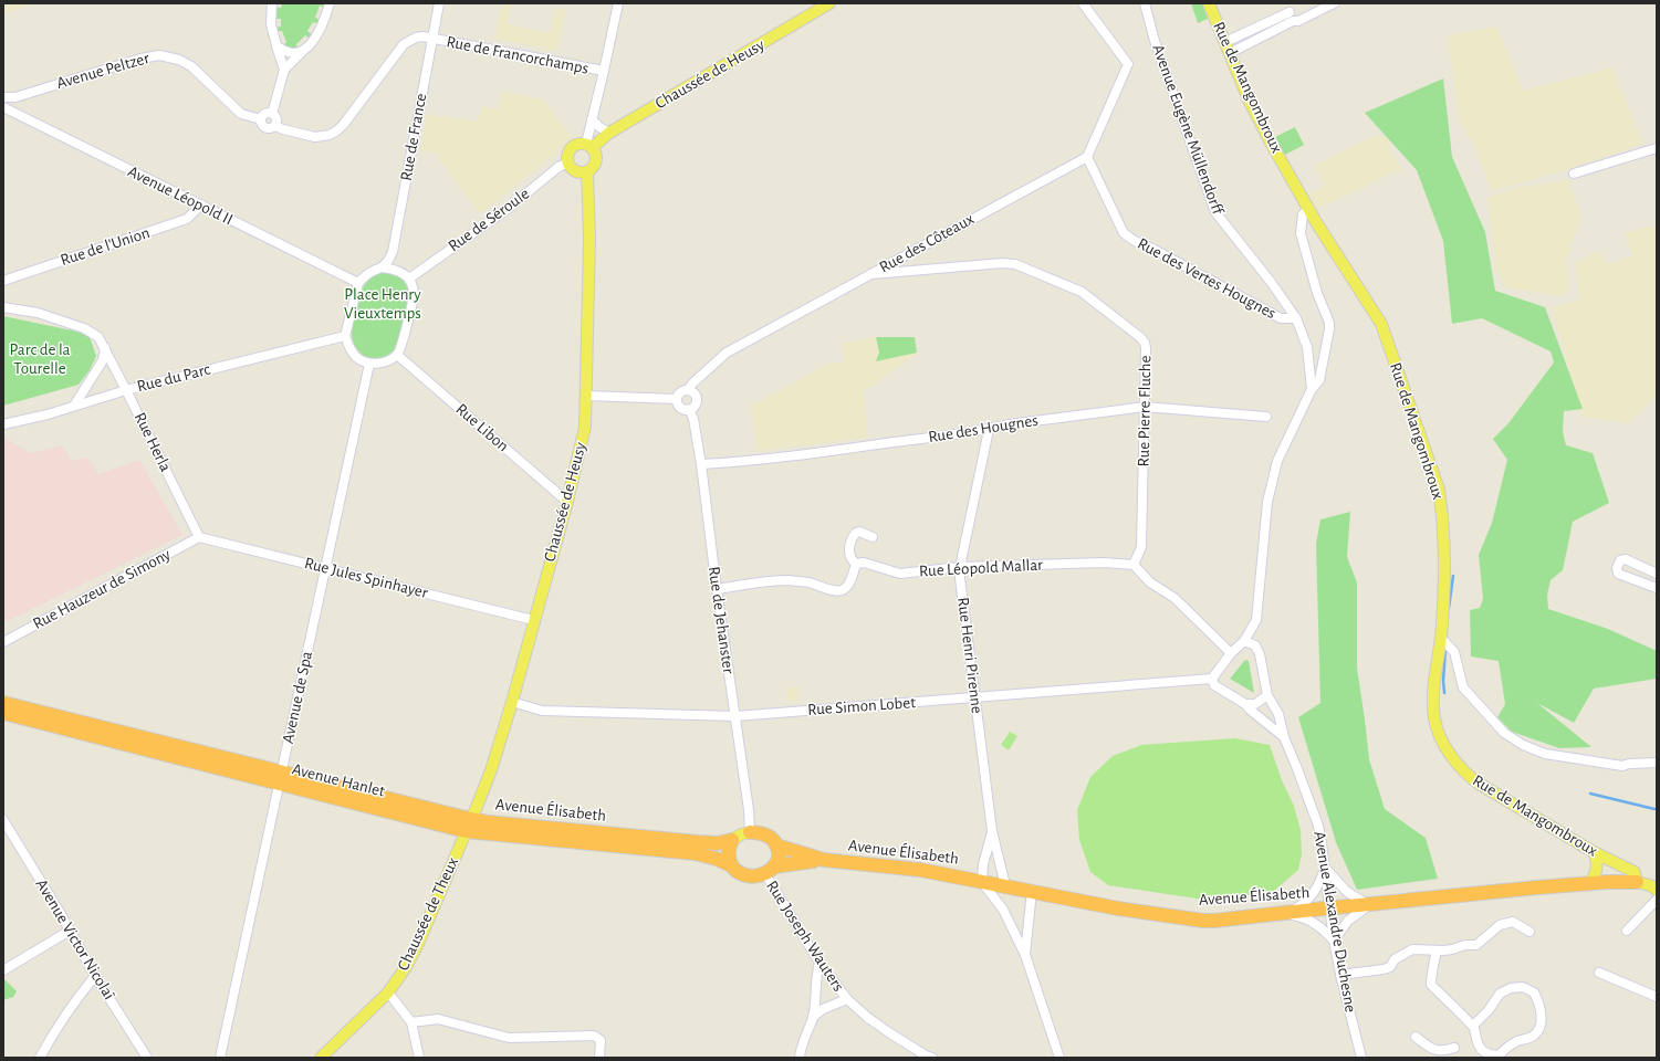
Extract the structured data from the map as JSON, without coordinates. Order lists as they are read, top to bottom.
{
  "streets": {
    "highway": ["Avenue Hanlet", "Avenue Élisabeth"],
    "main road": ["Chaussée de Heusy", "Rue de Mangombroux", "Chaussée de Theux"],
    "street": [
      "Rue de Francorchamps",
      "Avenue Peltzer",
      "Avenue Eugène Müllendorff",
      "Rue de France",
      "Avenue Léopold II",
      "Rue de Séroule",
      "Rue des Côteaux",
      "Rue de l'Union",
      "Rue des Vertes Hougnes",
      "Rue du Parc",
      "Rue Pierre Fluche",
      "Rue Libon",
      "Rue des Hougnes",
      "Rue Herla",
      "Rue Léopold Mallar",
      "Rue Jules Spinhayer",
      "Rue Hauzeur de Simony",
      "Rue de Jehanster",
      "Rue Henri Pirenne",
      "Avenue de Spa",
      "Rue Simon Lobet",
      "Avenue Alexandre Duchesne",
      "Rue Joseph Wauters",
      "Avenue Victor Nicolaï"
    ]
  },
  "crossings": [
    ["Rue de Francorchamps", "Avenue Peltzer"],
    ["Rue de Francorchamps", "Rue de France"],
    ["Chaussée de Heusy", "Rue de Séroule"],
    ["Chaussée de Heusy", "Rue Libon"],
    ["Chaussée de Heusy", "Rue Jules Spinhayer"],
    ["Chaussée de Heusy", "Rue Simon Lobet"],
    ["Chaussée de Heusy", "Avenue Hanlet"],
    ["Chaussée de Heusy", "Avenue Élisabeth"],
    ["Chaussée de Heusy", "Chaussée de Theux"],
    ["Rue de Mangombroux", "Avenue Élisabeth"],
    ["Avenue Eugène Müllendorff", "Rue des Vertes Hougnes"],
    ["Rue de France", "Avenue Léopold II"],
    ["Rue de France", "Rue de Séroule"],
    ["Rue de France", "Rue du Parc"],
    ["Rue de France", "Rue Libon"],
    ["Rue de France", "Avenue de Spa"],
    ["Avenue Léopold II", "Rue de Séroule"],
    ["Avenue Léopold II", "Rue de l'Union"],
    ["Avenue Léopold II", "Rue du Parc"],
    ["Avenue Léopold II", "Rue Libon"],
    ["Avenue Léopold II", "Avenue de Spa"],
    ["Rue de Séroule", "Rue du Parc"],
    ["Rue de Séroule", "Rue Libon"],
    ["Rue de Séroule", "Avenue de Spa"],
    ["Rue des Côteaux", "Rue des Vertes Hougnes"],
    ["Rue des Côteaux", "Rue Pierre Fluche"],
    ["Rue des Côteaux", "Rue de Jehanster"],
    ["Rue du Parc", "Rue Libon"],
    ["Rue du Parc", "Rue Herla"],
    ["Rue du Parc", "Avenue de Spa"],
    ["Rue Pierre Fluche", "Rue des Hougnes"],
    ["Rue Pierre Fluche", "Rue Léopold Mallar"],
    ["Rue Libon", "Avenue de Spa"],
    ["Rue des Hougnes", "Rue de Jehanster"],
    ["Rue des Hougnes", "Rue Henri Pirenne"],
    ["Rue Herla", "Rue Jules Spinhayer"],
    ["Rue Herla", "Rue Hauzeur de Simony"],
    ["Rue Léopold Mallar", "Rue Henri Pirenne"],
    ["Rue Jules Spinhayer", "Rue Hauzeur de Simony"],
    ["Rue Jules Spinhayer", "Avenue de Spa"],
    ["Rue de Jehanster", "Rue Simon Lobet"],
    ["Rue de Jehanster", "Avenue Hanlet"],
    ["Rue de Jehanster", "Avenue Élisabeth"],
    ["Rue de Jehanster", "Rue Joseph Wauters"],
    ["Rue Henri Pirenne", "Rue Simon Lobet"],
    ["Rue Henri Pirenne", "Avenue Élisabeth"],
    ["Avenue de Spa", "Avenue Hanlet"],
    ["Rue Simon Lobet", "Avenue Alexandre Duchesne"],
    ["Avenue Hanlet", "Avenue Élisabeth"],
    ["Avenue Hanlet", "Chaussée de Theux"],
    ["Avenue Hanlet", "Rue Joseph Wauters"],
    ["Avenue Élisabeth", "Chaussée de Theux"],
    ["Avenue Élisabeth", "Avenue Alexandre Duchesne"],
    ["Avenue Élisabeth", "Rue Joseph Wauters"]
  ],
  "parks": ["Place Henry Vieuxtemps", "Parc de la Tourelle"]
}
